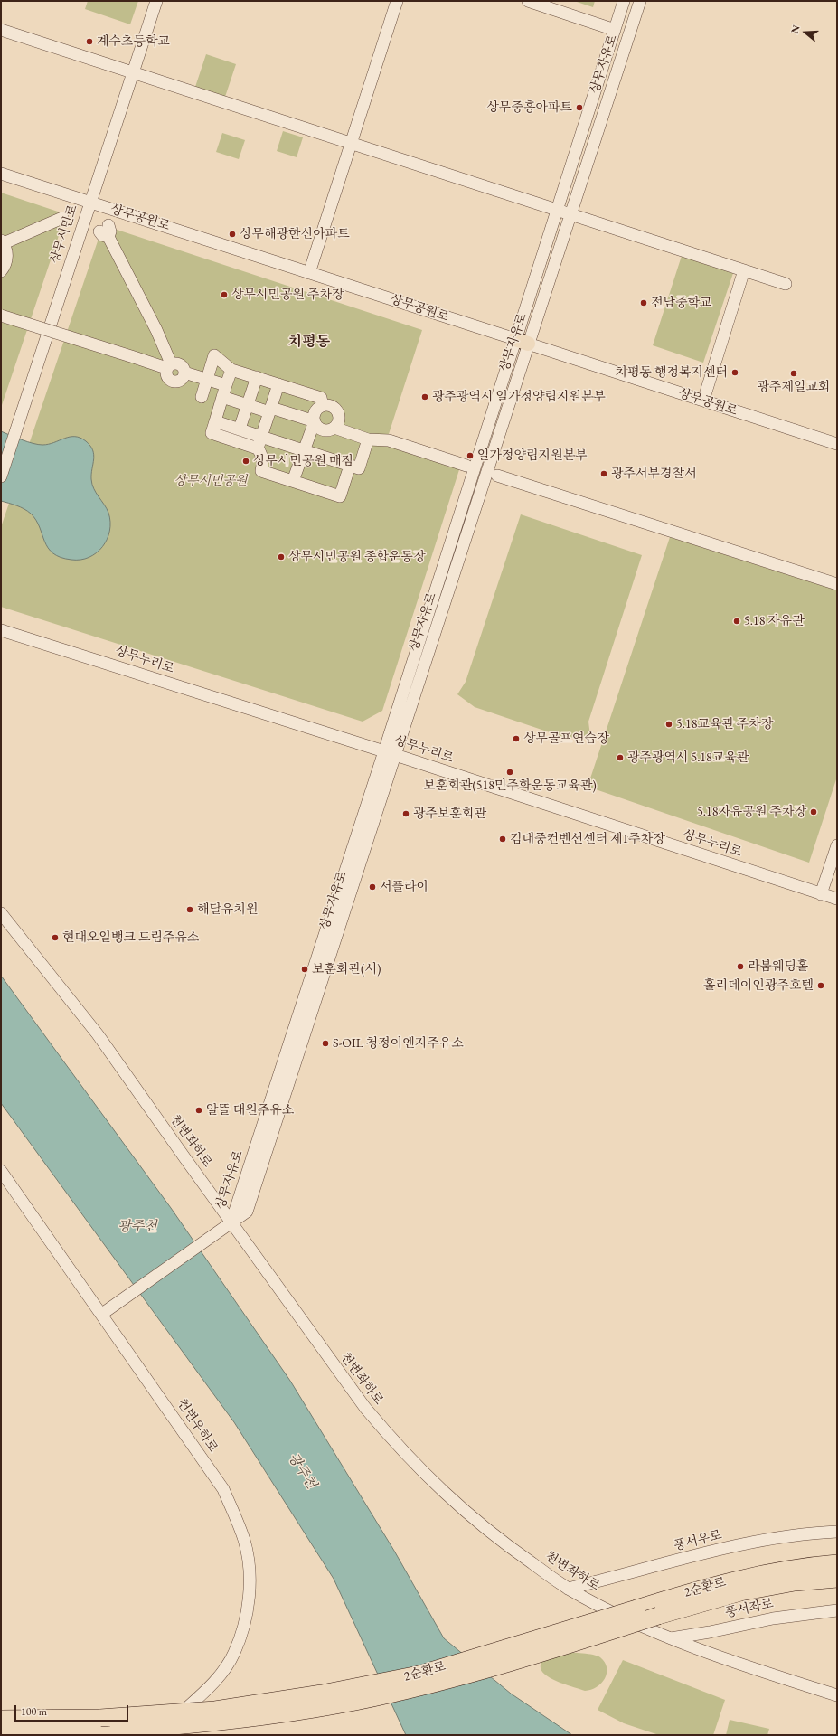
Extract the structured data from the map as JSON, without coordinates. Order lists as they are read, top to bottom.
{
  "streets": {
    "highway": ["2순환로"],
    "street": [
      "상무자유로",
      "상무공원로",
      "상무시민로",
      "상무누리로",
      "천변좌하로",
      "천변우하로",
      "풍서우로",
      "풍서좌로"
    ]
  },
  "crossings": [
    ["상무자유로", "상무공원로"],
    ["상무자유로", "상무누리로"],
    ["상무자유로", "천변좌하로"],
    ["상무공원로", "상무시민로"],
    ["천변좌하로", "풍서우로"],
    ["천변좌하로", "풍서좌로"]
  ],
  "districts": ["치평동"],
  "water": ["광주천"],
  "parks": ["상무시민공원"],
  "places": [
    "계수초등학교",
    "상무중흥아파트",
    "상무해광한신아파트",
    "상무시민공원 주차장",
    "전남중학교",
    "치평동 행정복지센터",
    "광주제일교회",
    "광주광역시 일가정양립지원본부",
    "일가정양립지원본부",
    "상무시민공원 매점",
    "광주서부경찰서",
    "상무시민공원 종합운동장",
    "5.18 자유관",
    "5.18교육관 주차장",
    "상무골프연습장",
    "광주광역시 5.18교육관",
    "보훈회관(518민주화운동교육관)",
    "5.18자유공원 주차장",
    "광주보훈회관",
    "김대중컨벤션센터 제1주차장",
    "서플라이",
    "해달유치원",
    "현대오일뱅크 드림주유소",
    "라붐웨딩홀",
    "보훈회관(서)",
    "홀리데이인광주호텔",
    "S-OIL 청정이엔지주유소",
    "알뜰 대원주유소"
  ],
  "scale_bar": "100 m",
  "north": "left"
}
